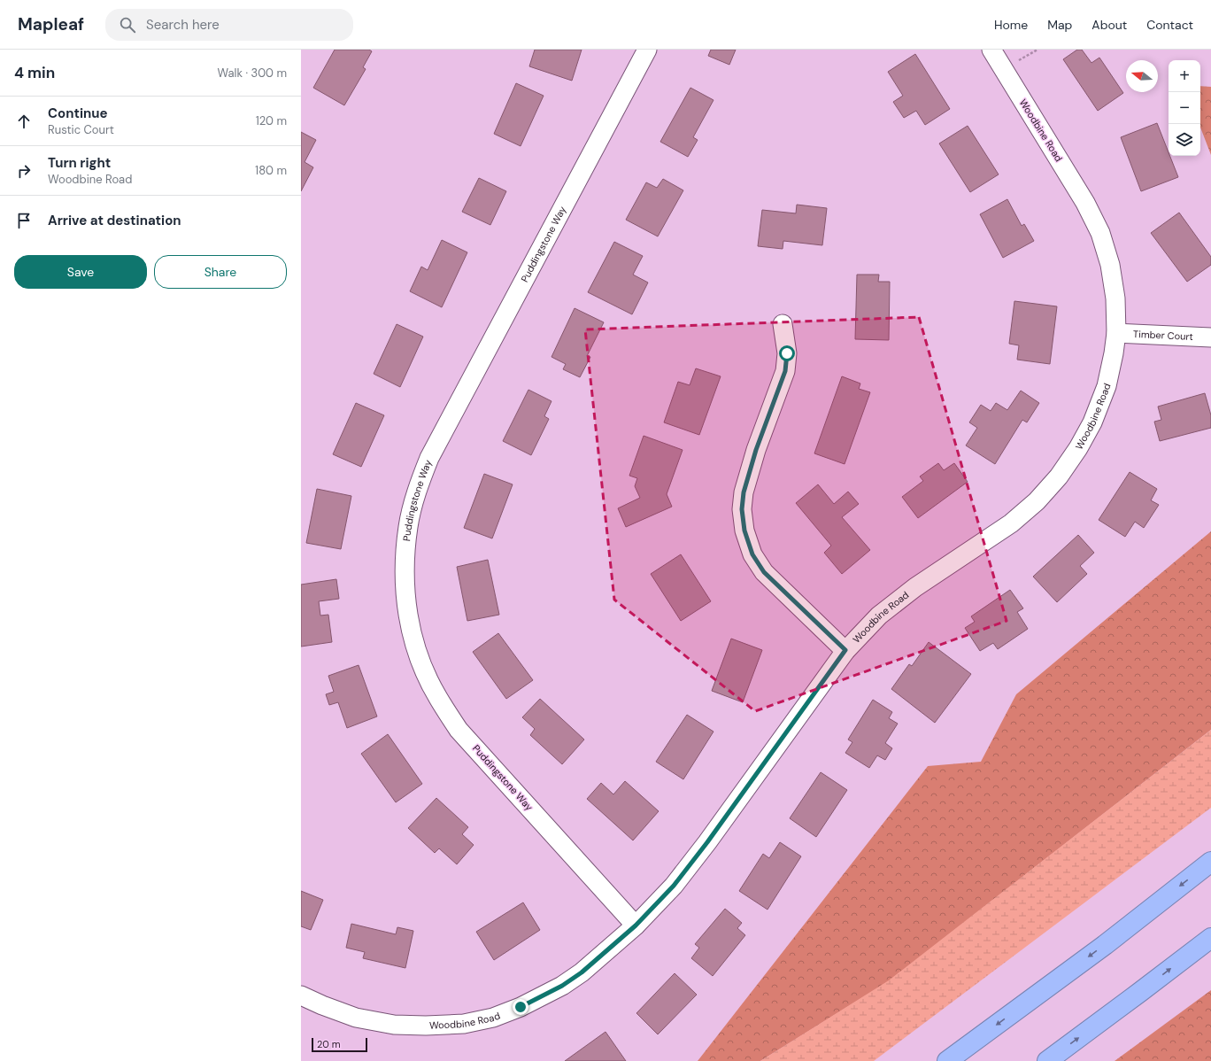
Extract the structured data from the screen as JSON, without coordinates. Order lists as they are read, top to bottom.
{
  "streets": {
    "street": ["Woodbine Road", "Puddingstone Way", "Timber Court"]
  },
  "crossings": [
    ["Woodbine Road", "Puddingstone Way"],
    ["Woodbine Road", "Timber Court"]
  ],
  "scale_bar": "20 m",
  "north": "left",
  "page": {
    "header": "Mapleaf",
    "search": "Search here",
    "nav": [
      "Home",
      "Map",
      "About",
      "Contact"
    ],
    "heading": ["4 min", "Walk · 300 m"],
    "map_buttons": ["+", "−"],
    "list": [
      ["Continue", "Rustic Court", "120 m"],
      ["Turn right", "Woodbine Road", "180 m"],
      "Arrive at destination"
    ],
    "buttons": ["Save", "Share"],
    "scale": "20 m"
  }
}
